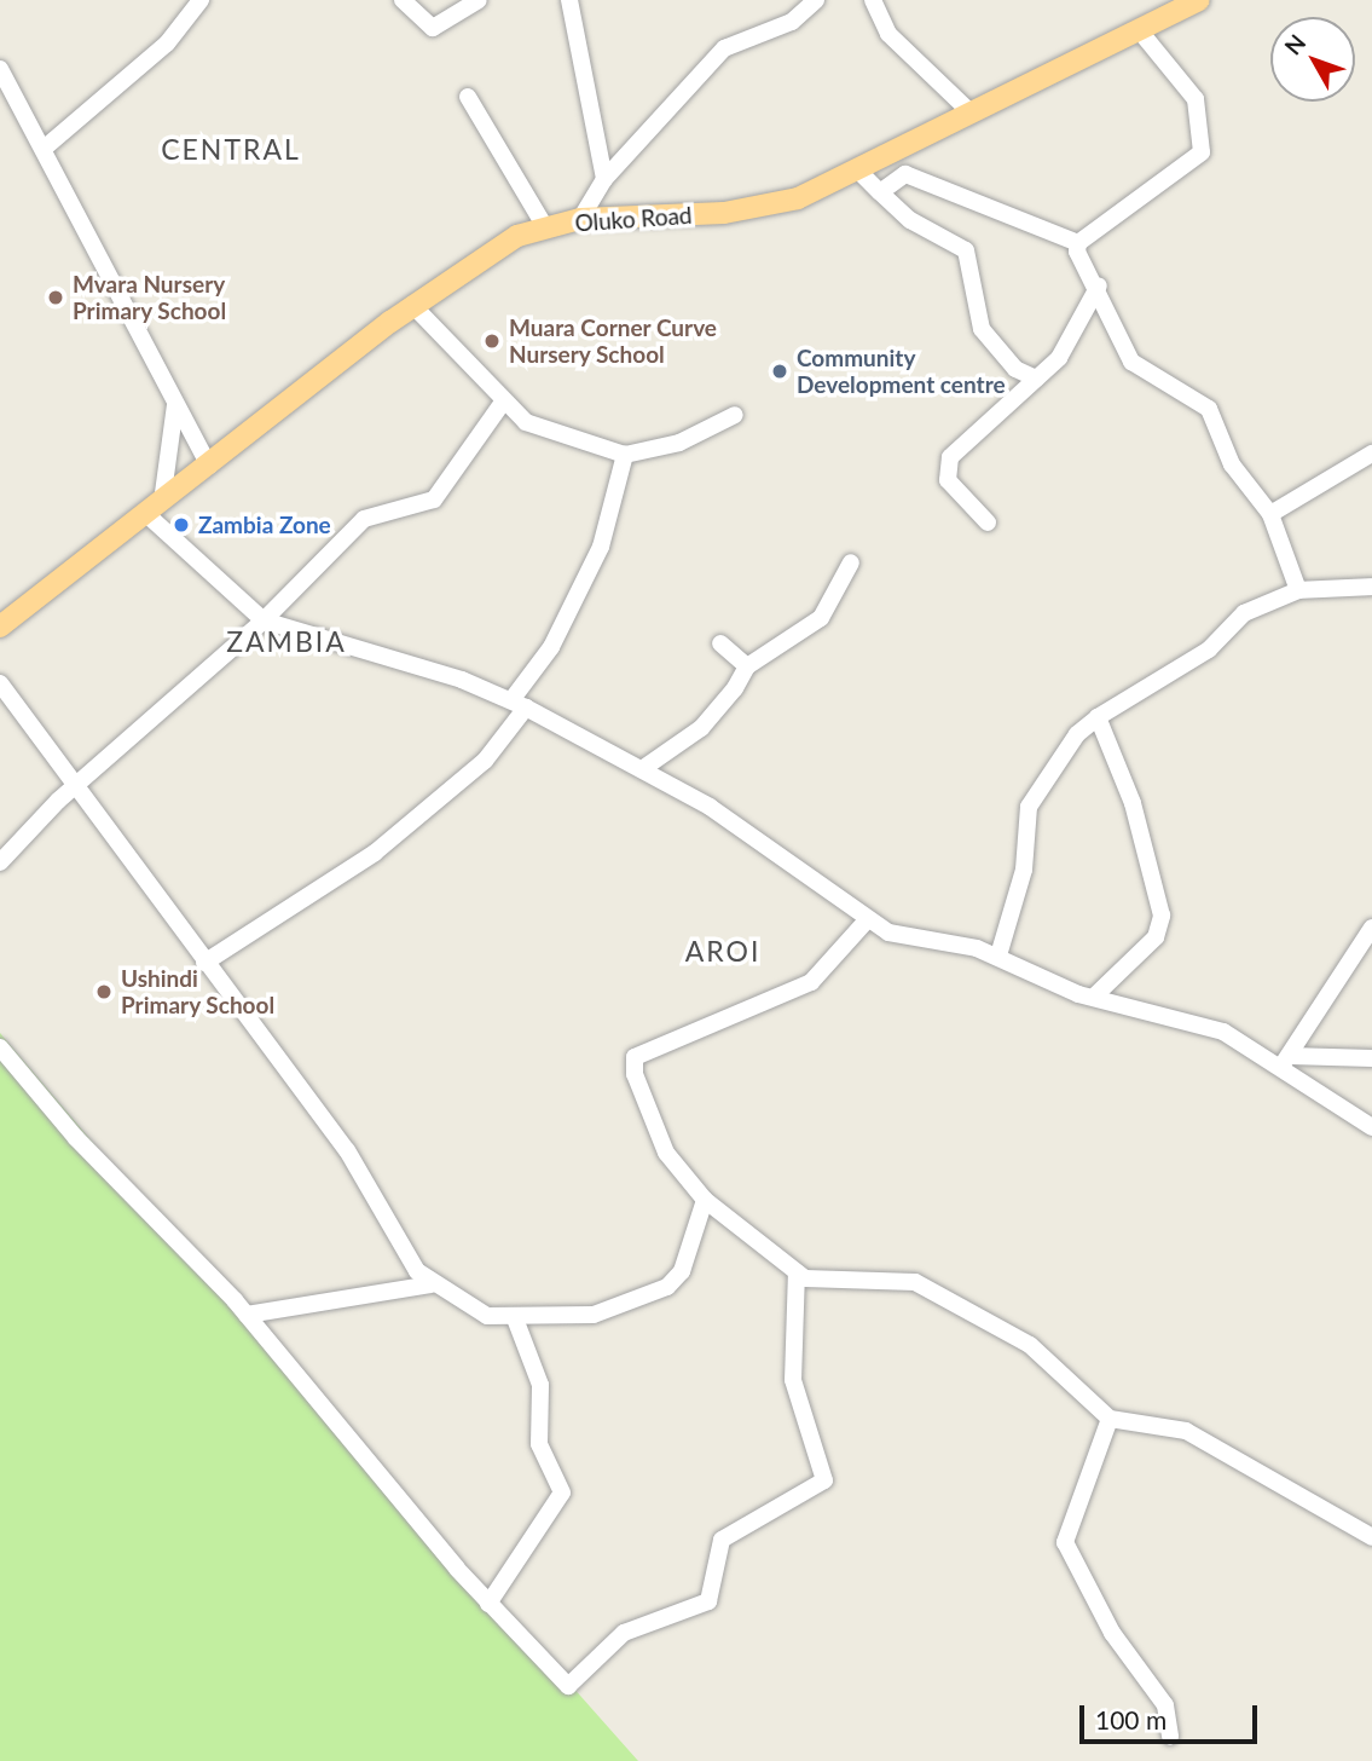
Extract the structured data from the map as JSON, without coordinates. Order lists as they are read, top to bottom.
{
  "streets": {
    "main road": ["Oluko Road"]
  },
  "districts": ["CENTRAL", "ZAMBIA", "AROI"],
  "places": [
    "Mvara Nursery Primary School",
    "Muara Corner Curve Nursery School",
    "Community Development centre",
    "Zambia Zone",
    "Ushindi Primary School"
  ],
  "scale_bar": "100 m",
  "north": "top left"
}
